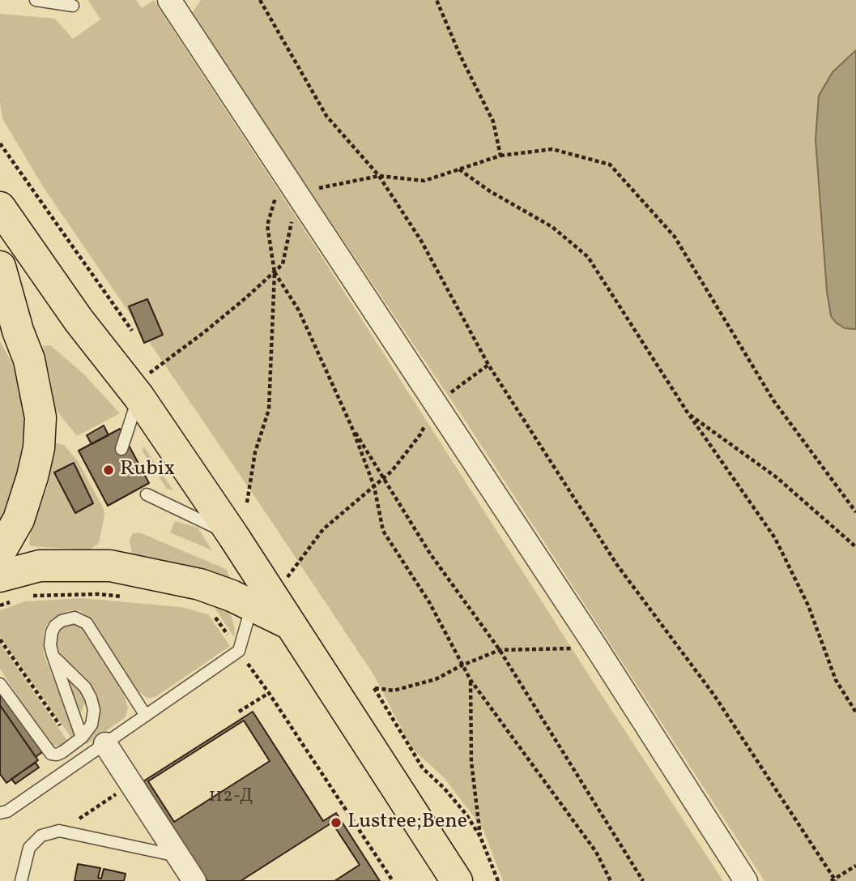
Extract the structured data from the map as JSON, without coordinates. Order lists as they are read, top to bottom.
{
  "places": ["Rubix", "Lustree;Bene"],
  "house_numbers": ["112-Д"]
}
